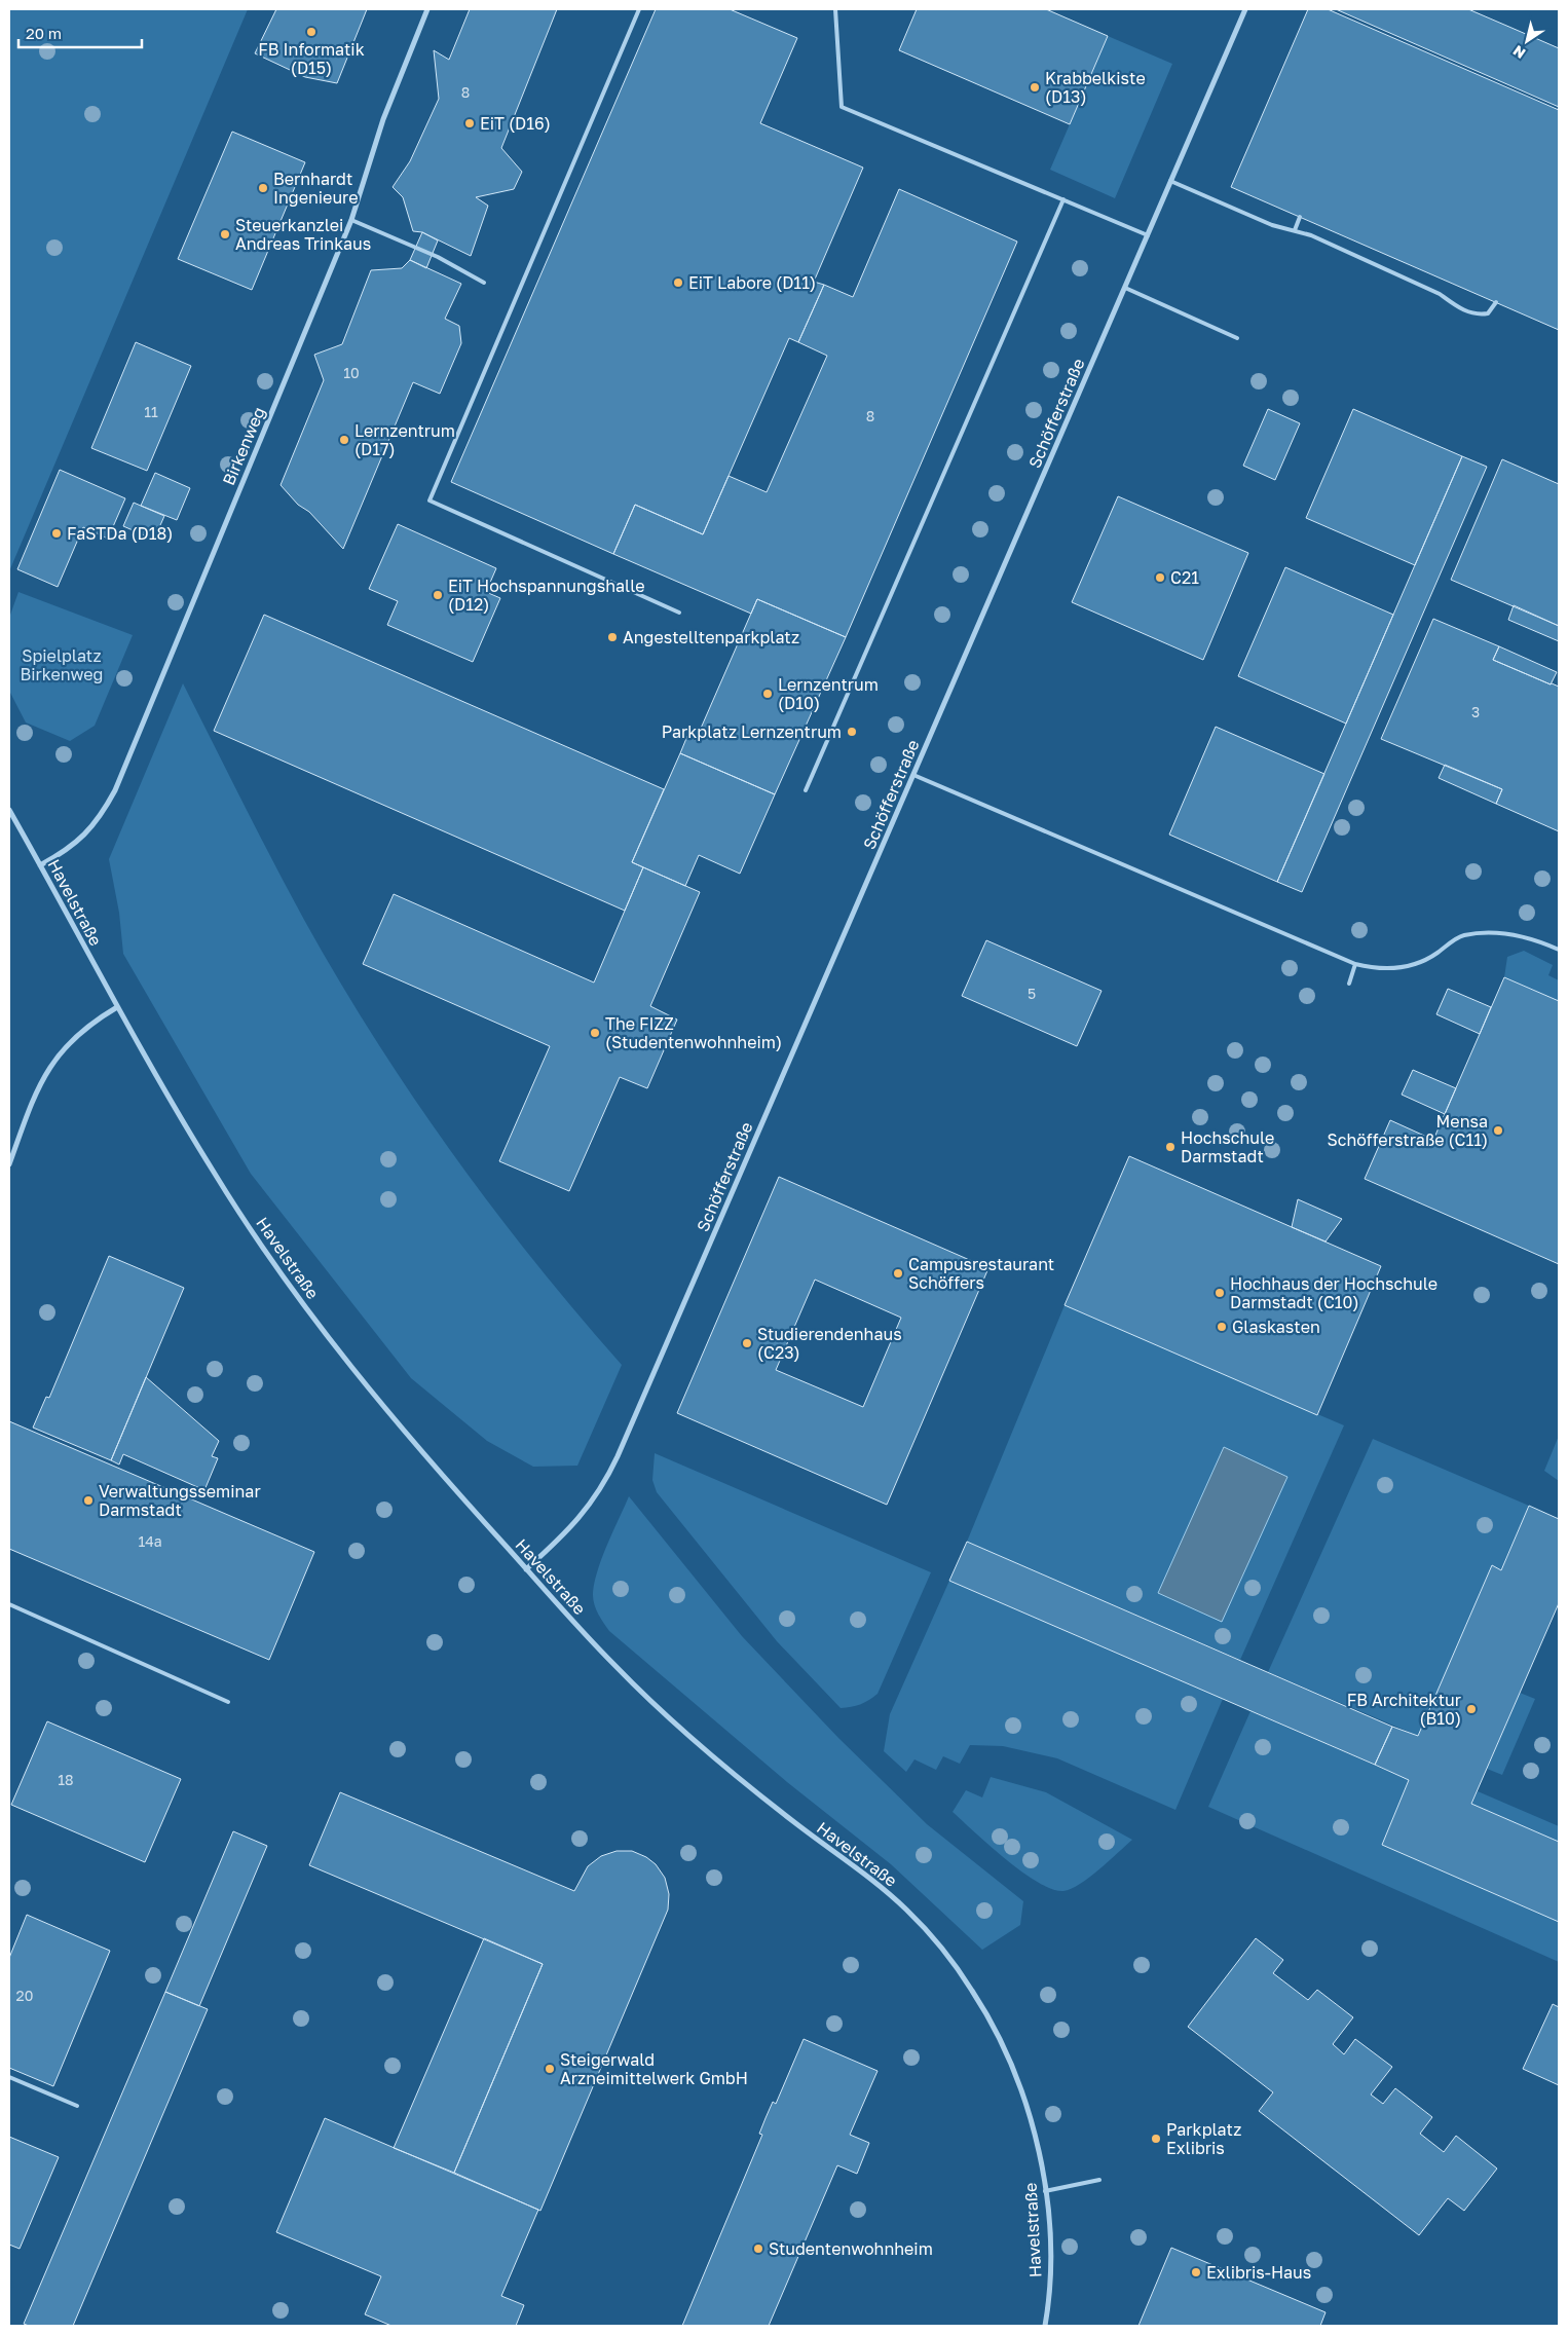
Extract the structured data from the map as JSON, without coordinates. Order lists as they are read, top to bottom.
{
  "streets": {
    "street": ["Schöfferstraße", "Birkenweg", "Havelstraße"]
  },
  "crossings": [
    ["Schöfferstraße", "Havelstraße"],
    ["Birkenweg", "Havelstraße"]
  ],
  "parks": ["Spielplatz Birkenweg"],
  "places": [
    "FB Informatik (D15)",
    "Krabbelkiste (D13)",
    "EiT (D16)",
    "Bernhardt Ingenieure",
    "Steuerkanzlei Andreas Trinkaus",
    "EiT Labore (D11)",
    "Lernzentrum (D17)",
    "FaSTDa (D18)",
    "C21",
    "EiT Hochspannungshalle (D12)",
    "Angestelltenparkplatz",
    "Lernzentrum (D10)",
    "Parkplatz Lernzentrum",
    "The FIZZ (Studentenwohnheim)",
    "Mensa Schöfferstraße (C11)",
    "Hochschule Darmstadt",
    "Campusrestaurant Schöffers",
    "Hochhaus der Hochschule Darmstadt (C10)",
    "Glaskasten",
    "Studierendenhaus (C23)",
    "Verwaltungsseminar Darmstadt",
    "FB Architektur (B10)",
    "Steigerwald Arzneimittelwerk GmbH",
    "Parkplatz Exlibris",
    "Studentenwohnheim",
    "Exlibris-Haus"
  ],
  "house_numbers": [
    "8",
    "10",
    "11",
    "8",
    "3",
    "5",
    "14a",
    "18",
    "20"
  ],
  "scale_bar": "20 m",
  "north": "bottom left"
}
